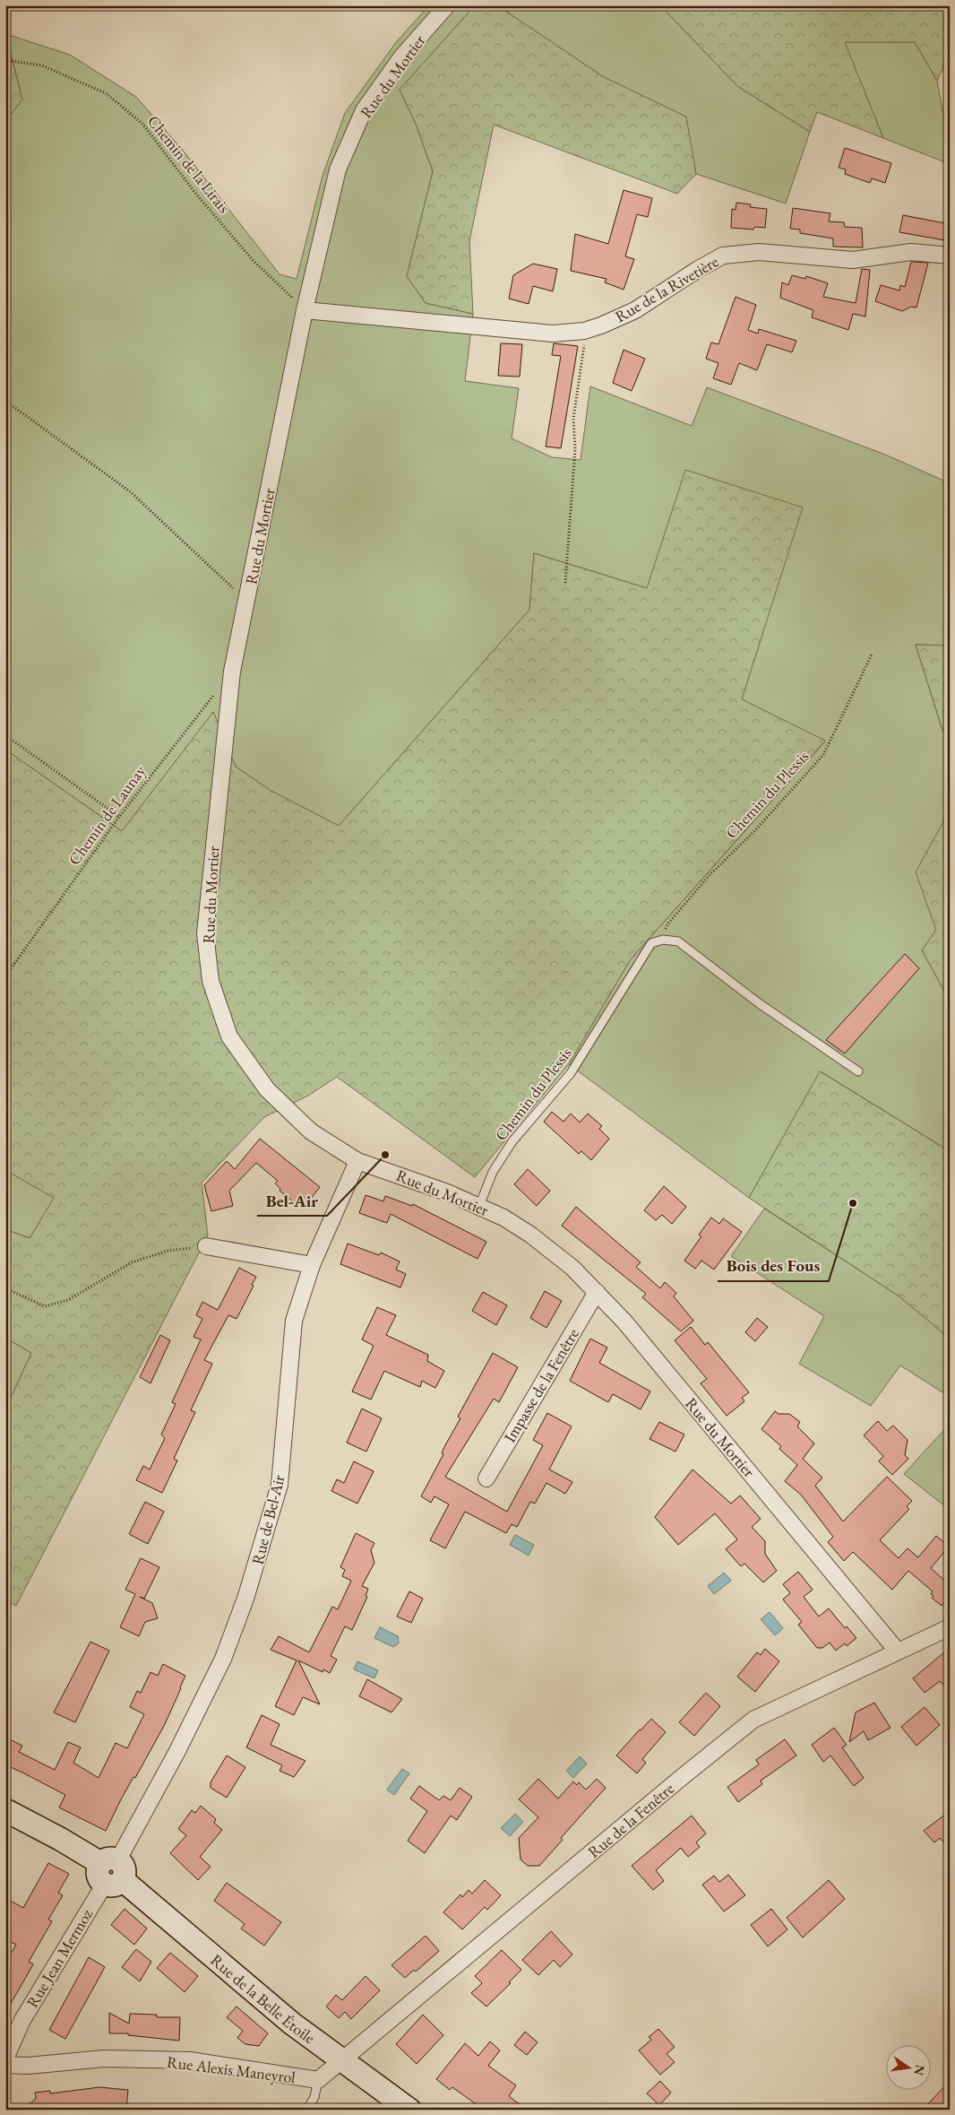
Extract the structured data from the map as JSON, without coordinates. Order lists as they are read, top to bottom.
{
  "streets": {
    "street": [
      "Rue du Mortier",
      "Rue de la Rivetière",
      "Impasse de la Fenêtre",
      "Rue de Bel-Air",
      "Rue de la Fenêtre",
      "Rue Jean Mermoz",
      "Rue de la Belle Étoile",
      "Rue Alexis Maneyrol"
    ],
    "lane": ["Chemin du Plessis"],
    "path": ["Chemin de la Lirais", "Chemin de Launay"]
  },
  "crossings": [
    ["Rue du Mortier", "Chemin de la Lirais"],
    ["Rue du Mortier", "Rue de la Rivetière"],
    ["Rue du Mortier", "Chemin du Plessis"],
    ["Rue du Mortier", "Chemin de Launay"],
    ["Rue du Mortier", "Impasse de la Fenêtre"],
    ["Rue du Mortier", "Rue de Bel-Air"],
    ["Rue du Mortier", "Rue de la Fenêtre"],
    ["Chemin de la Lirais", "Rue de la Rivetière"],
    ["Rue de Bel-Air", "Rue Jean Mermoz"],
    ["Rue de Bel-Air", "Rue de la Belle Étoile"],
    ["Rue de la Fenêtre", "Rue de la Belle Étoile"],
    ["Rue de la Fenêtre", "Rue Alexis Maneyrol"],
    ["Rue Jean Mermoz", "Rue de la Belle Étoile"],
    ["Rue de la Belle Étoile", "Rue Alexis Maneyrol"]
  ],
  "places": ["Bel-Air", "Bois des Fous"],
  "north": "right"
}
